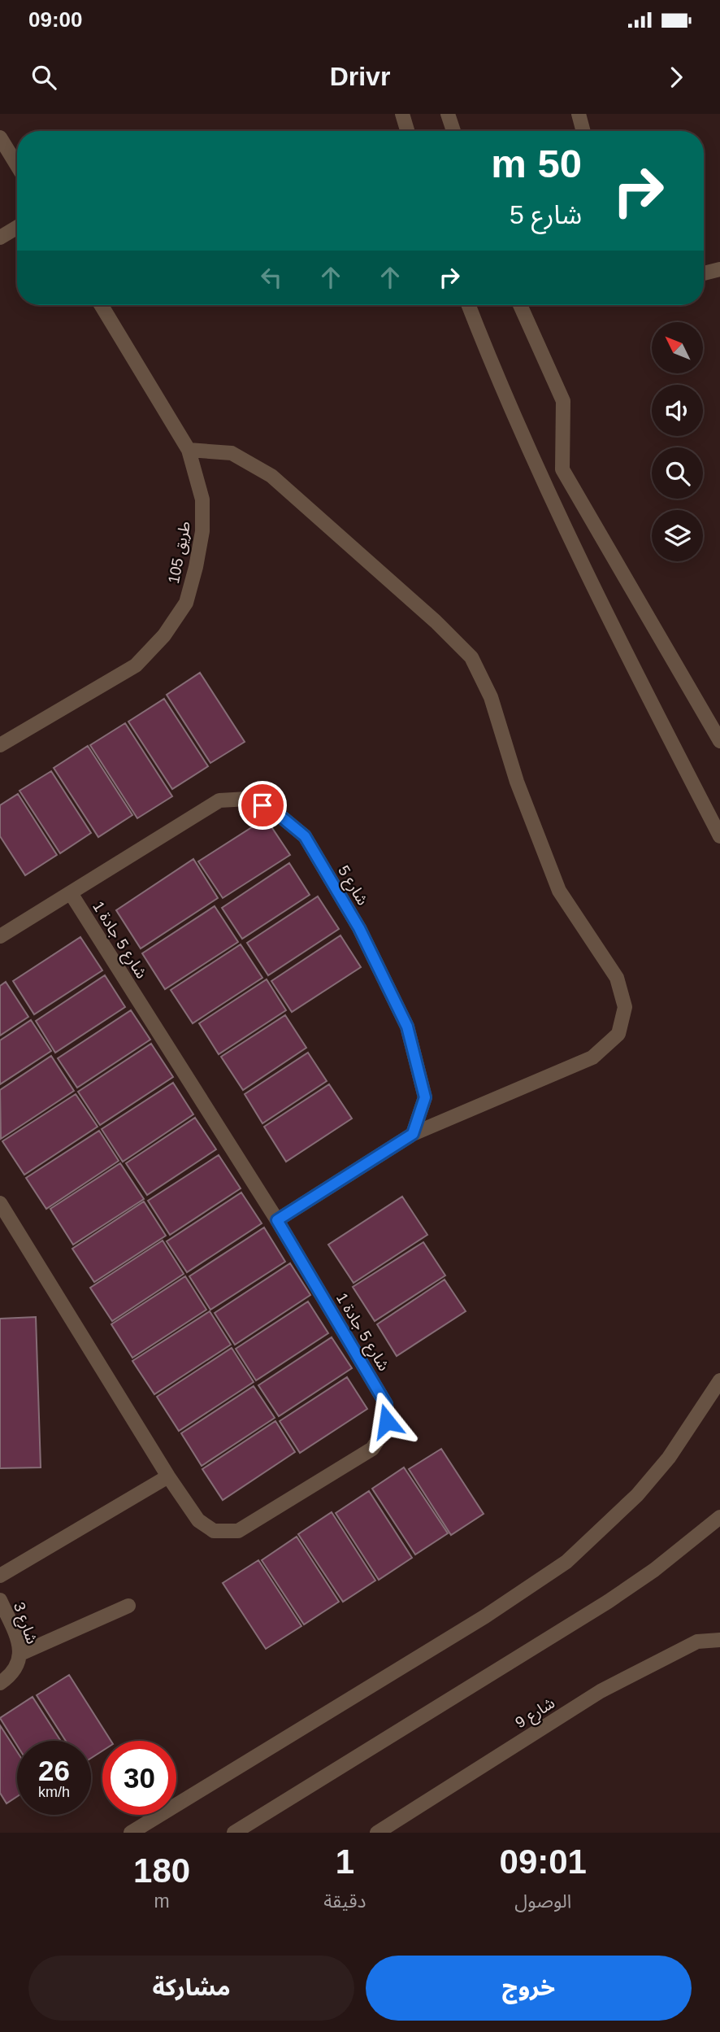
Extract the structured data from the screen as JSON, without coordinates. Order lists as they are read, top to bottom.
{
  "streets": {
    "street": [
      "طريق 105",
      "شارع 5",
      "شارع 5 جادة 1",
      "شارع 3",
      "شارع 9"
    ]
  },
  "crossings": [
    ["شارع 5", "شارع 5 جادة 1"]
  ],
  "north": "top left",
  "page": {
    "status": "09:00",
    "header": "Drivr",
    "turn": ["50 m", "شارع 5"],
    "speed": "26 km/h",
    "limit": "30",
    "eta": [
      "09:01",
      "الوصول",
      "1",
      "دقيقة",
      "180",
      "m"
    ],
    "buttons": ["خروج", "مشاركة"]
  }
}
